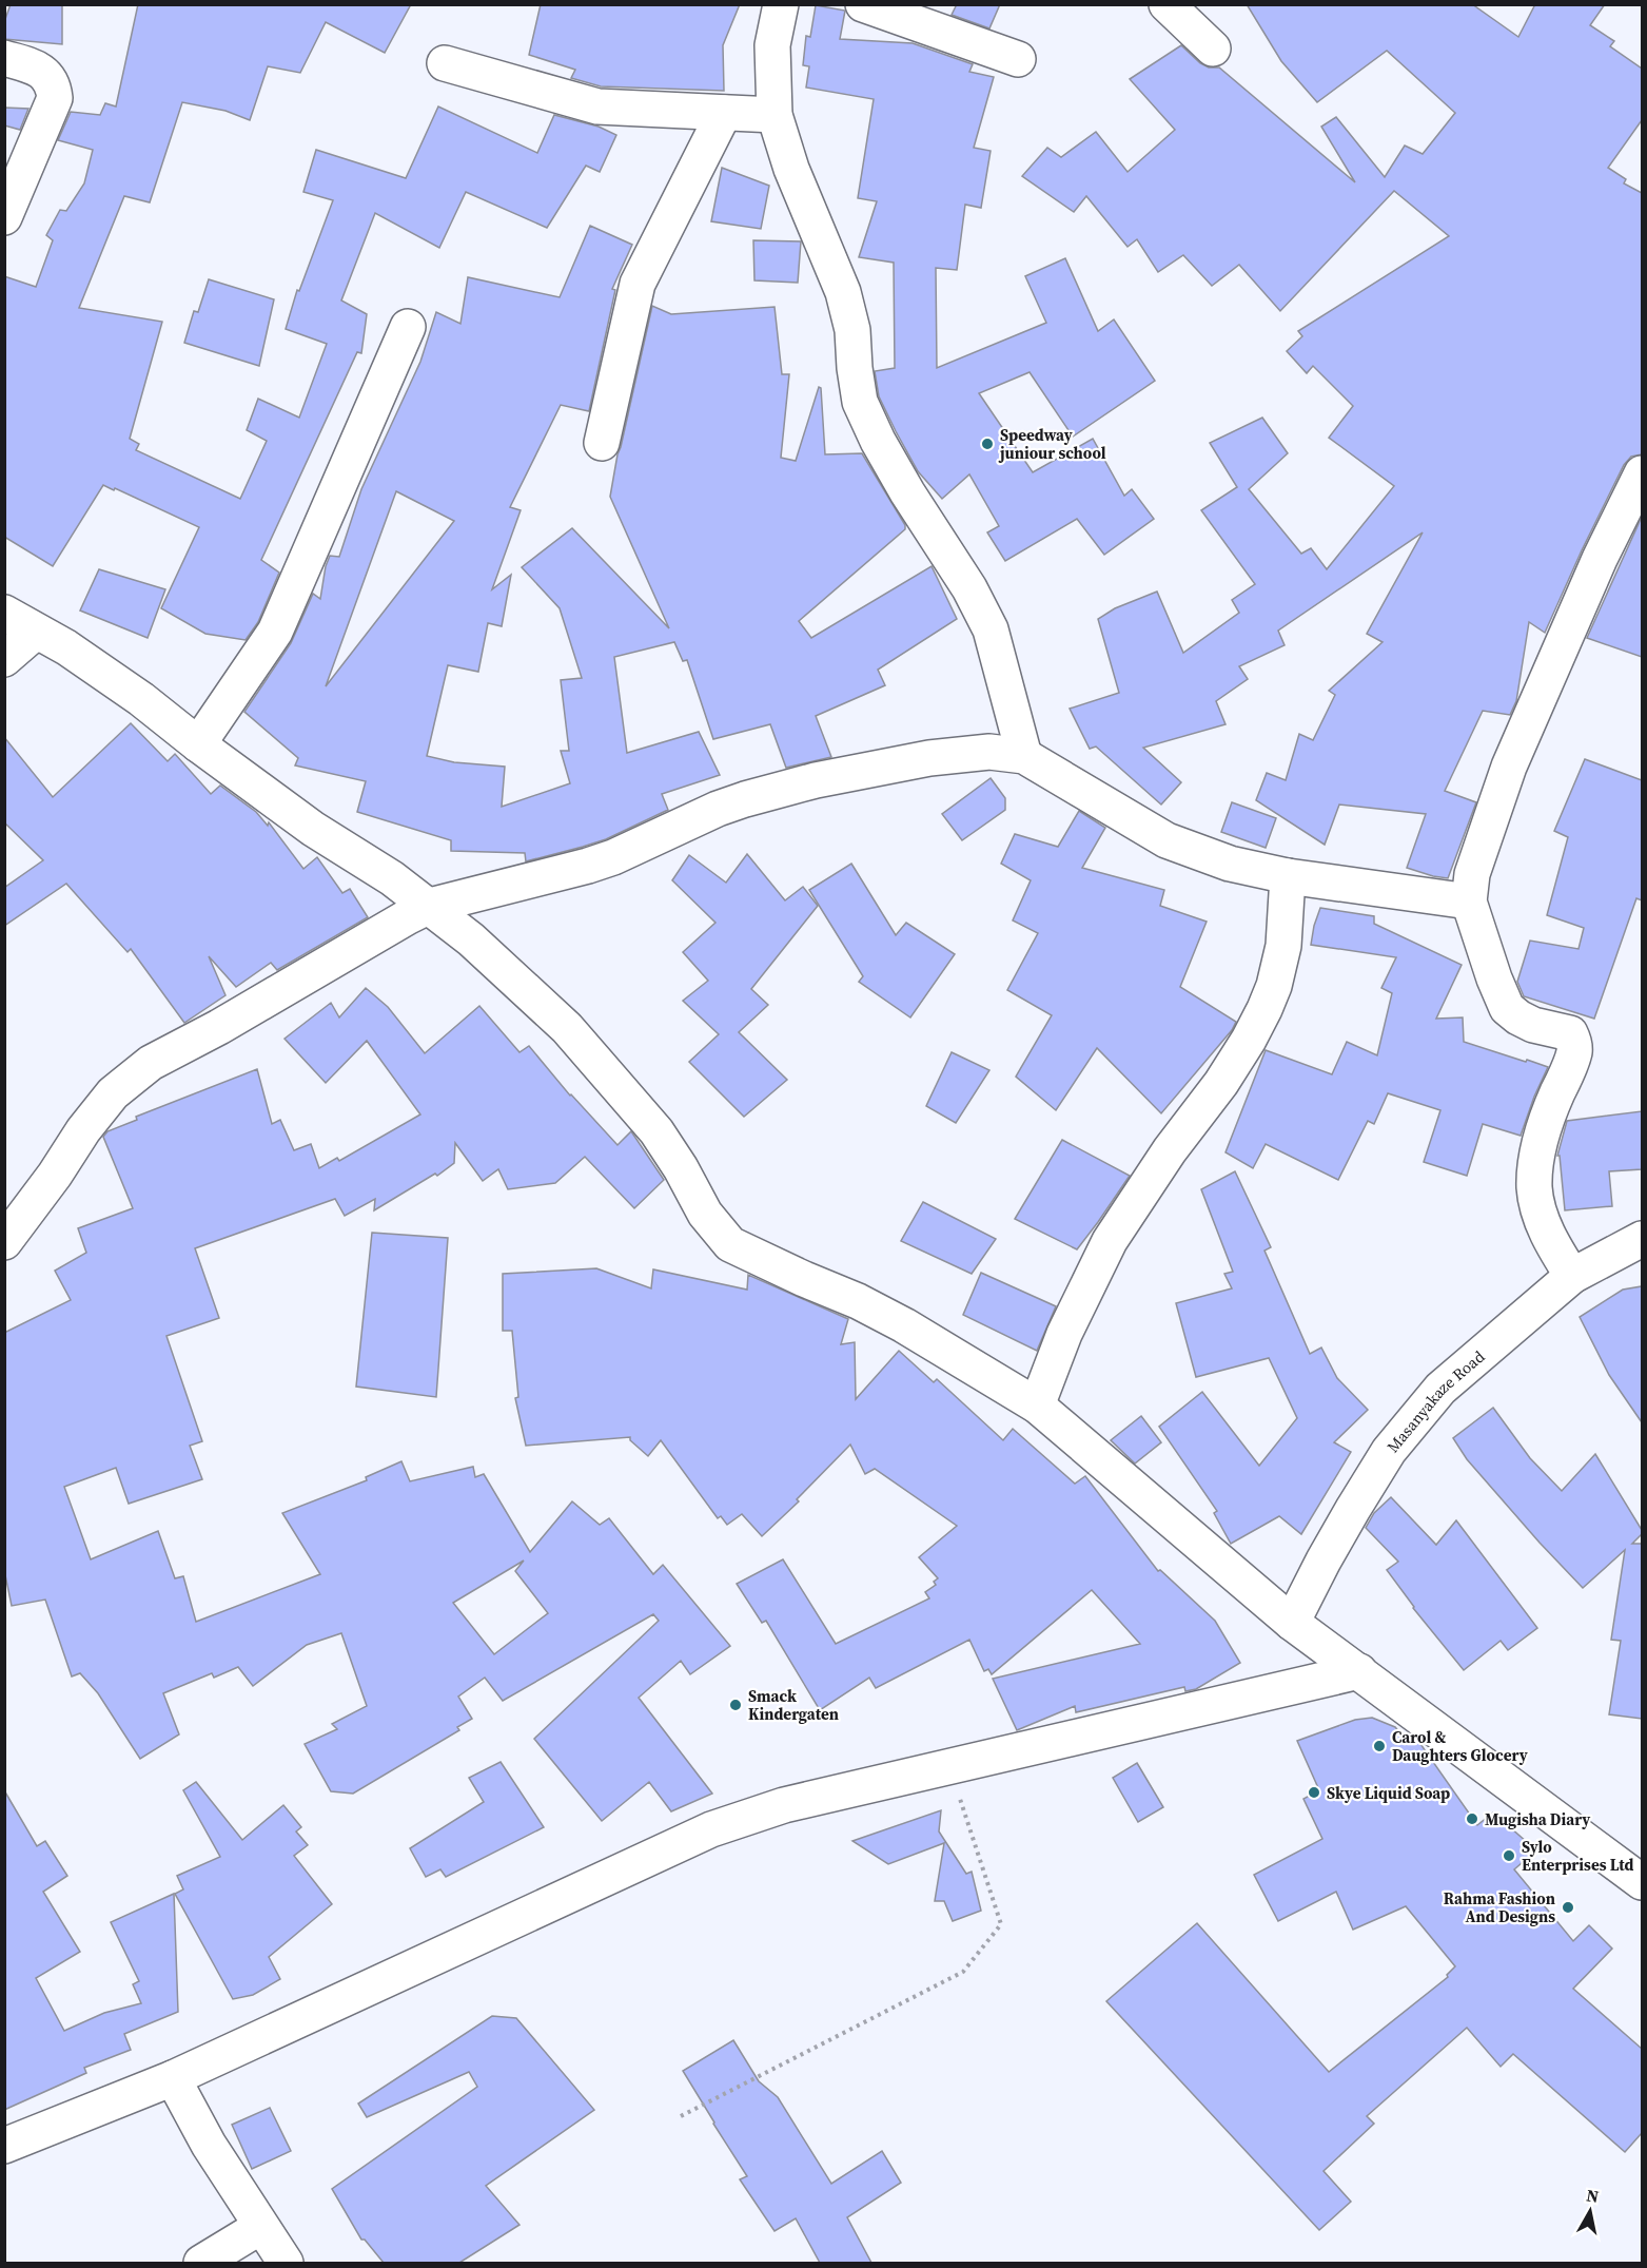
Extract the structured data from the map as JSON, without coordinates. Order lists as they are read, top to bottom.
{
  "streets": {
    "street": ["Masanyakaze Road"]
  },
  "places": [
    "Speedway juniour school",
    "Smack Kindergaten",
    "Carol & Daughters Glocery",
    "Skye Liquid Soap",
    "Mugisha Diary",
    "Sylo Enterprises Ltd",
    "Rahma Fashion And Designs"
  ],
  "north": "top"
}
